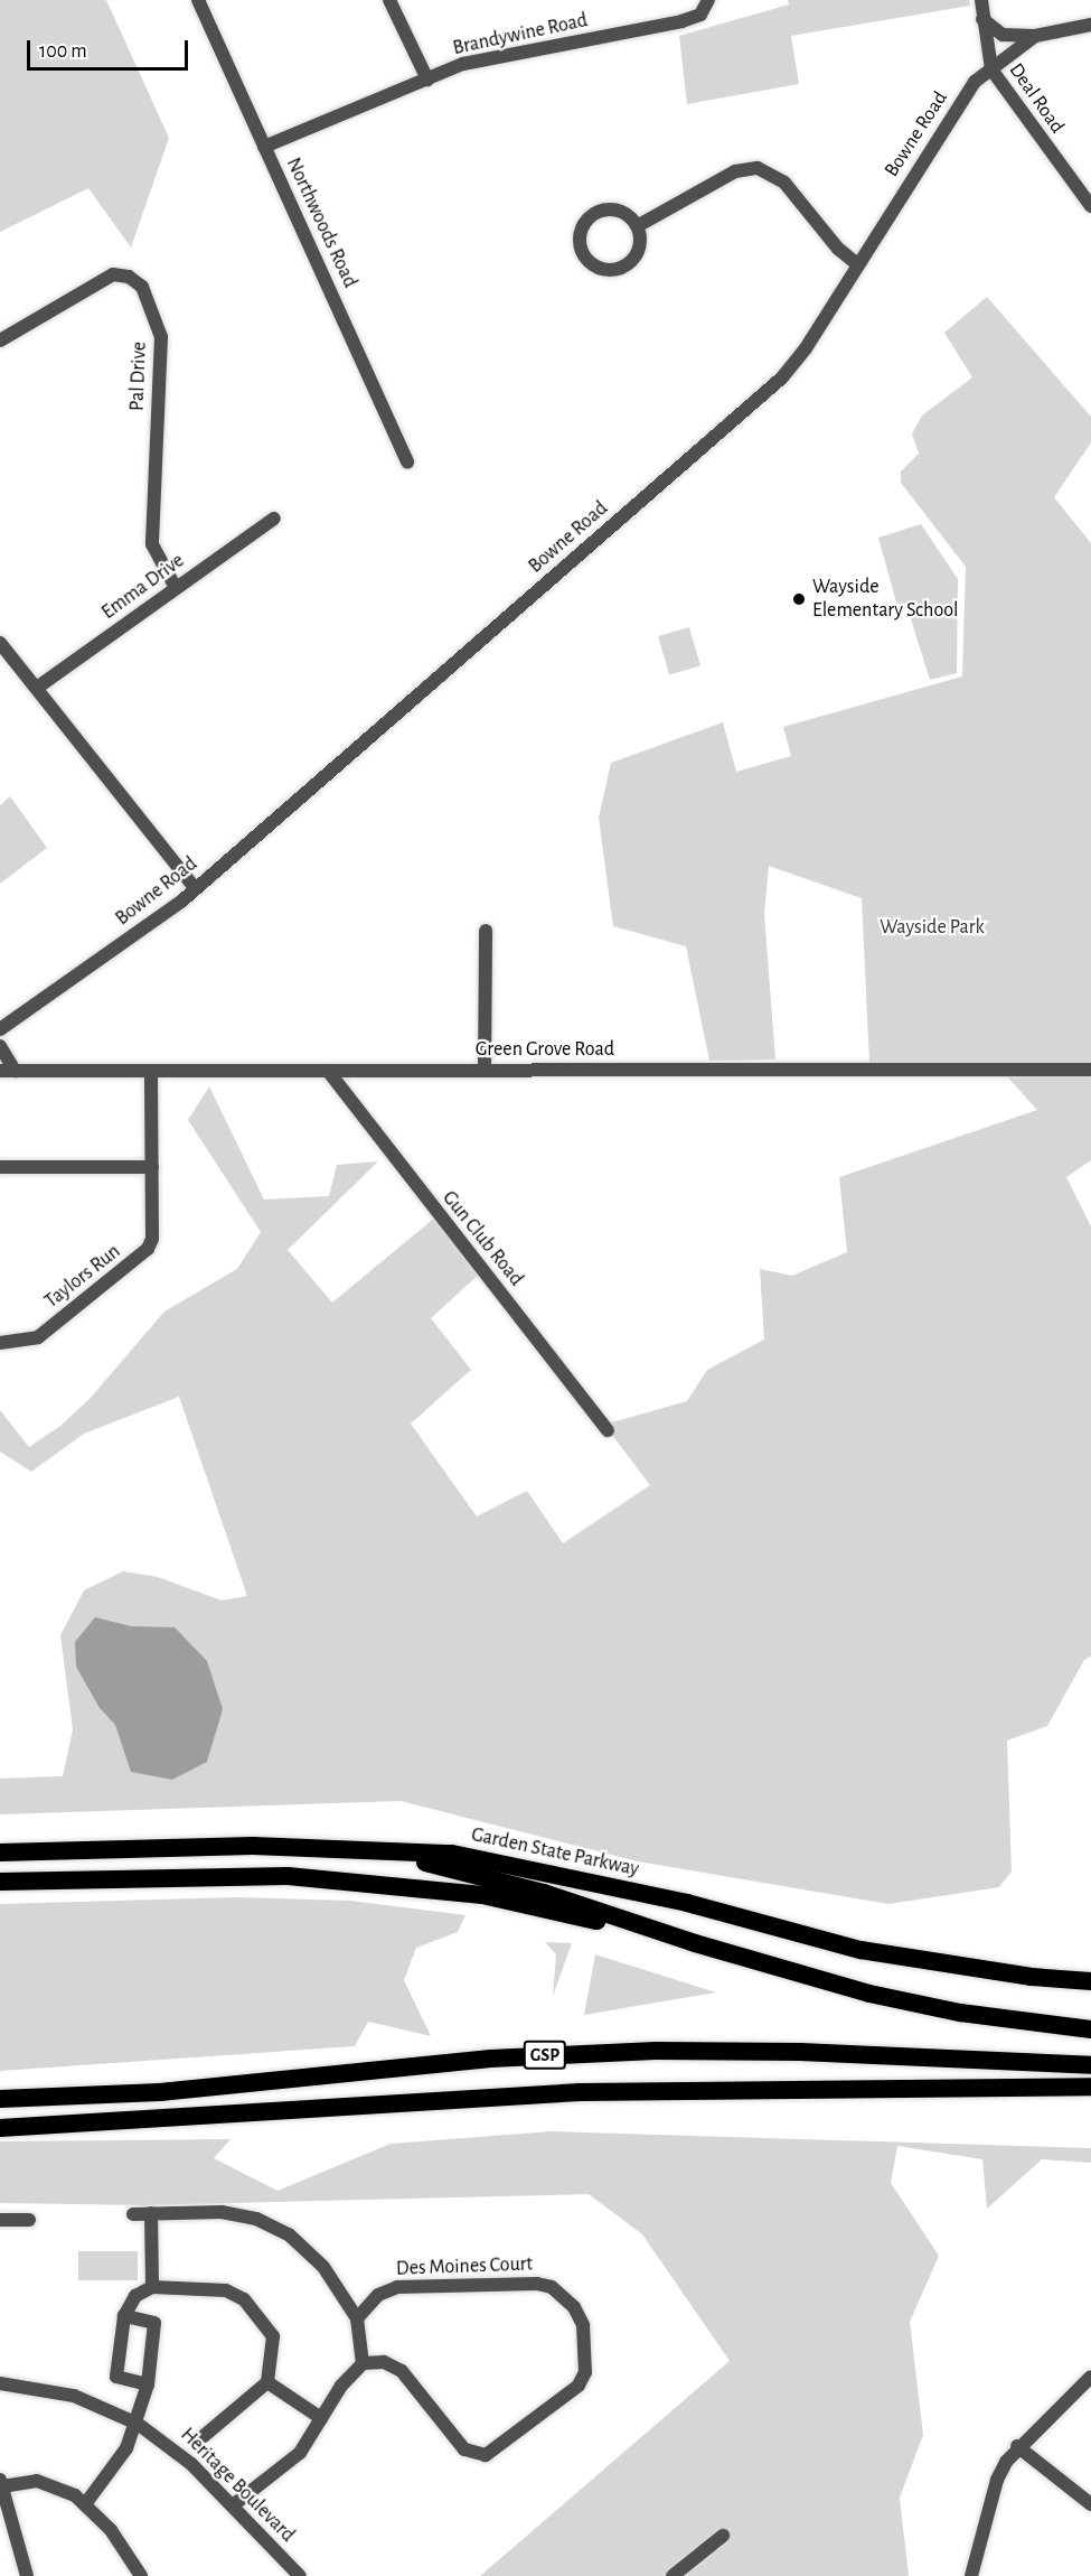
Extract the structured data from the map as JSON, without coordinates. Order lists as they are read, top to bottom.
{
  "streets": {
    "highway": ["Garden State Parkway", "GSP"],
    "street": [
      "Brandywine Road",
      "Deal Road",
      "Bowne Road",
      "Northwoods Road",
      "Pal Drive",
      "Emma Drive",
      "Green Grove Road",
      "Gun Club Road",
      "Taylors Run",
      "Des Moines Court",
      "Heritage Boulevard"
    ]
  },
  "crossings": [
    ["Brandywine Road", "Northwoods Road"],
    ["Deal Road", "Bowne Road"],
    ["Pal Drive", "Emma Drive"],
    ["Green Grove Road", "Gun Club Road"],
    ["Green Grove Road", "Taylors Run"]
  ],
  "parks": ["Wayside Park"],
  "places": ["Wayside Elementary School"],
  "scale_bar": "100 m"
}
